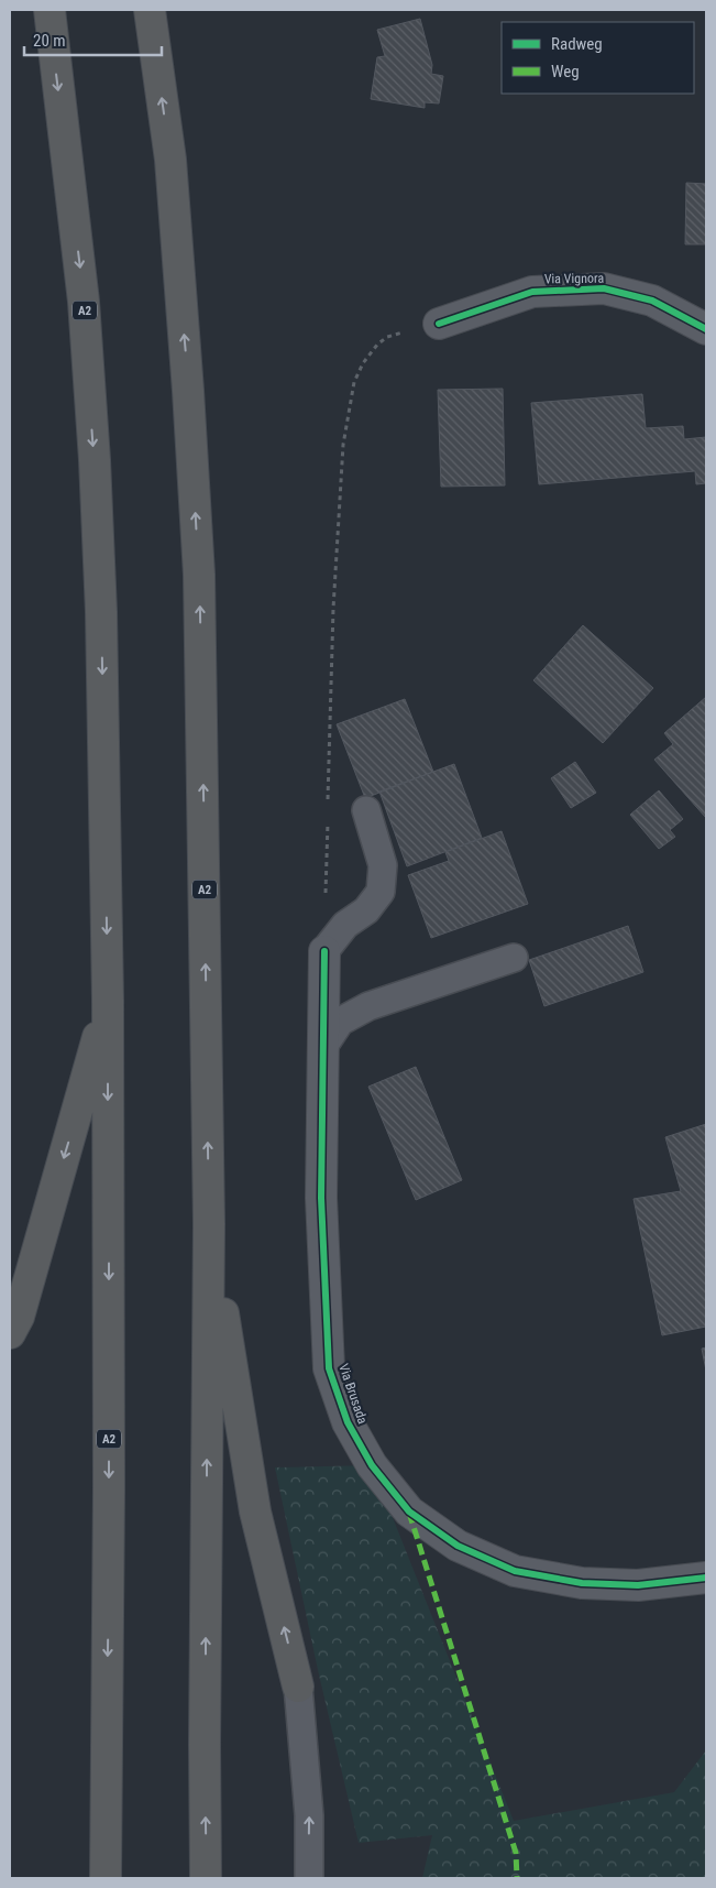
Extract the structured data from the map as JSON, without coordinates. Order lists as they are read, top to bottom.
{
  "streets": {
    "highway": ["A2"],
    "street": ["Via Vignora", "Via Brusada"]
  },
  "legend": ["Radweg", "Weg"],
  "scale_bar": "20 m"
}
